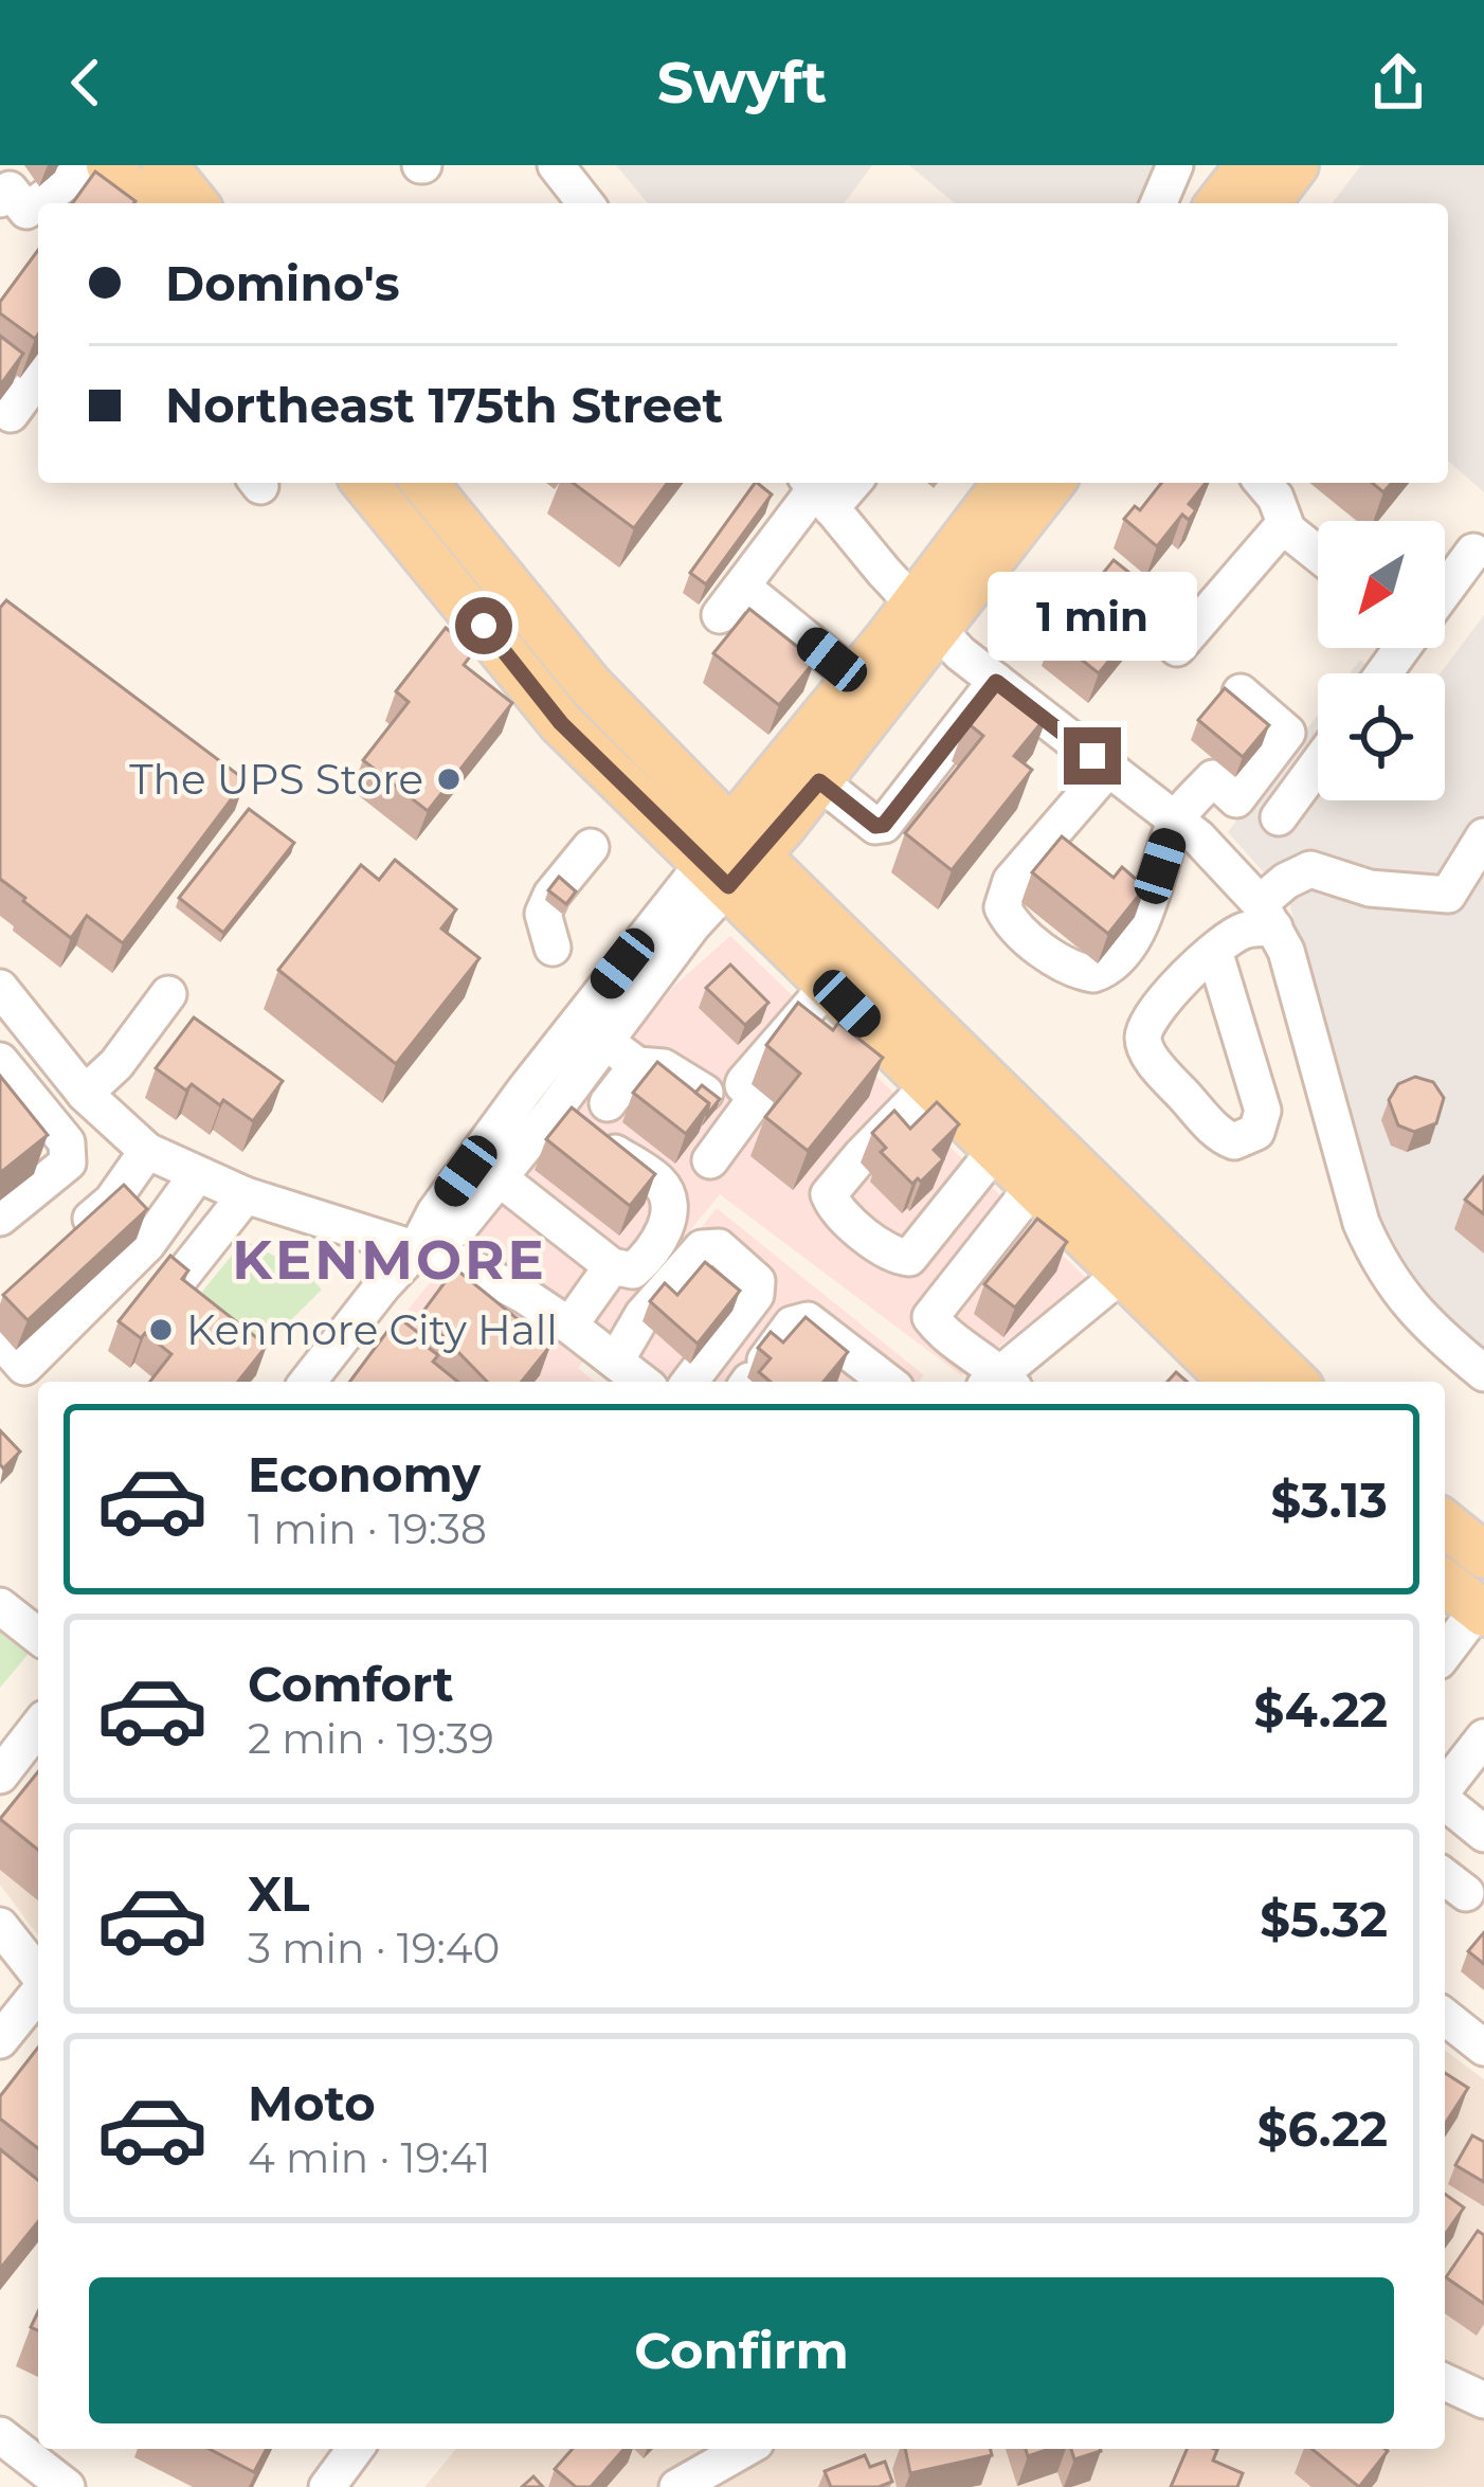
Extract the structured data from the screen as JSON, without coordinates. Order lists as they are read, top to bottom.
{
  "districts": ["KENMORE"],
  "places": ["The UPS Store", "Kenmore City Hall"],
  "north": "bottom left",
  "page": {
    "header": "Swyft",
    "banner": ["Domino's", "Northeast 175th Street"],
    "bubble": "1 min",
    "list": [
      {
        "name": "Economy",
        "note": "1 min · 19:38",
        "value": "$3.13"
      },
      {
        "name": "Comfort",
        "note": "2 min · 19:39",
        "value": "$4.22"
      },
      {
        "name": "XL",
        "note": "3 min · 19:40",
        "value": "$5.32"
      },
      {
        "name": "Moto",
        "note": "4 min · 19:41",
        "value": "$6.22"
      }
    ],
    "buttons": "Confirm"
  }
}
